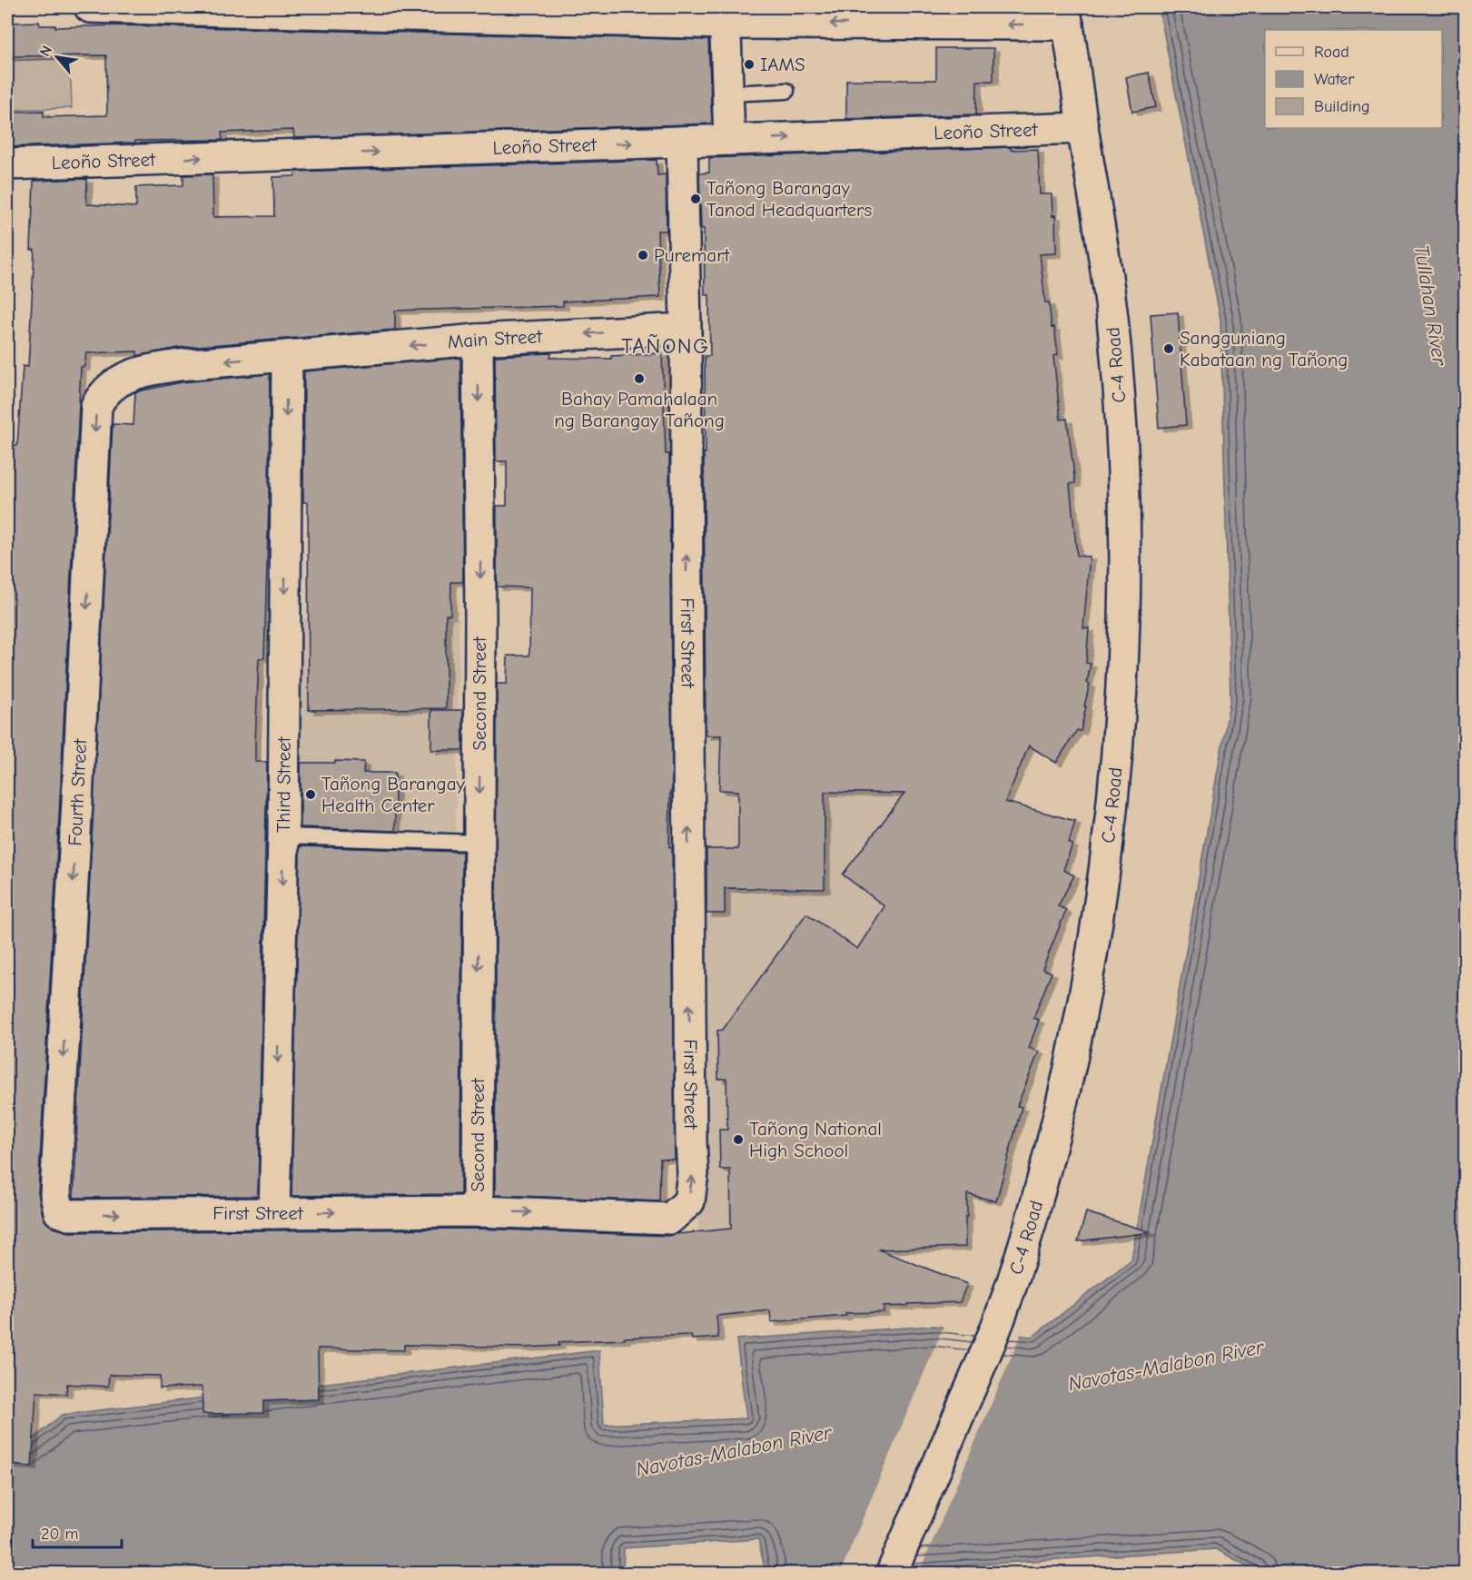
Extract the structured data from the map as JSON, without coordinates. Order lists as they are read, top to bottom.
{
  "streets": {
    "main road": [
      "Leoño Street",
      "Main Street",
      "C-4 Road",
      "First Street",
      "Second Street",
      "Third Street",
      "Fourth Street"
    ]
  },
  "crossings": [
    ["Leoño Street", "C-4 Road"],
    ["Main Street", "First Street"],
    ["Main Street", "Second Street"],
    ["Main Street", "Third Street"],
    ["Main Street", "Fourth Street"],
    ["First Street", "Second Street"],
    ["First Street", "Third Street"],
    ["First Street", "Fourth Street"]
  ],
  "one_way": [
    "Main Street",
    "Second Street",
    "Third Street",
    "Fourth Street"
  ],
  "districts": ["TAÑONG"],
  "water": ["Tullahan River", "Navotas-Malabon River"],
  "places": [
    "IAMS",
    "Tañong Barangay Tanod Headquarters",
    "Puremart",
    "Sangguniang Kabataan ng Tañong",
    "Bahay Pamahalaan ng Barangay Tañong",
    "Tañong Barangay Health Center",
    "Tañong National High School"
  ],
  "legend": ["Road", "Water", "Building"],
  "scale_bar": "20 m",
  "north": "top left"
}
